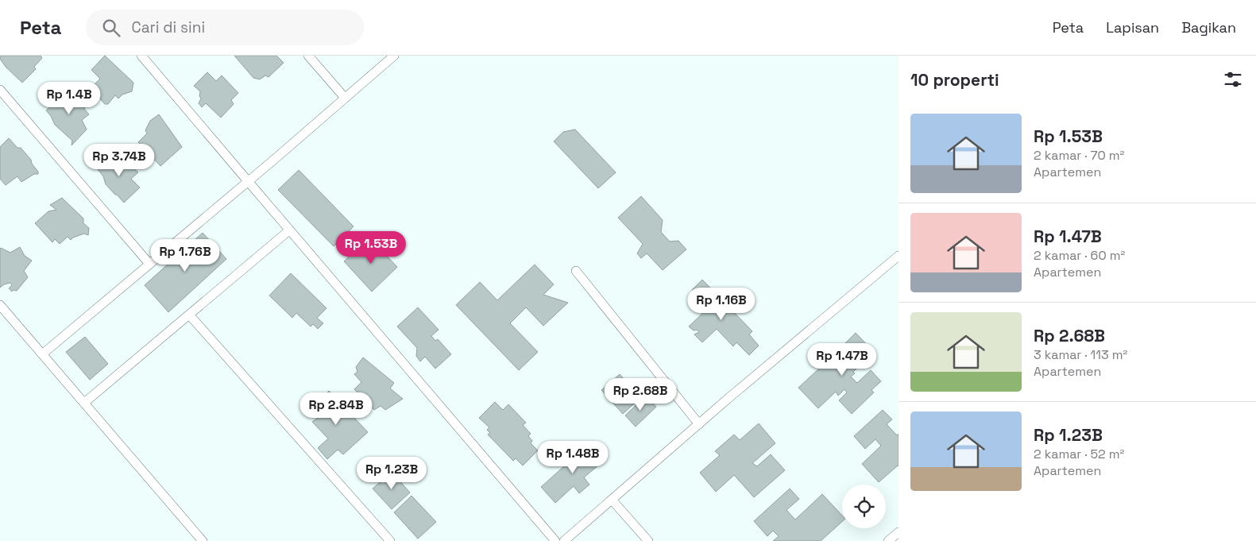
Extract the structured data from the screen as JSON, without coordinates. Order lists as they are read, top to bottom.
{
  "page": {
    "header": "Peta",
    "search": "Cari di sini",
    "nav": ["Peta", "Lapisan", "Bagikan"],
    "heading": "10 properti",
    "price": [
      "Rp 1.4B",
      "Rp 3.74B",
      "Rp 1.53B",
      "Rp 1.76B",
      "Rp 1.16B",
      "Rp 1.47B",
      "Rp 2.68B",
      "Rp 2.84B",
      "Rp 1.48B",
      "Rp 1.23B"
    ],
    "list": [
      {
        "name": "Rp 1.53B",
        "note": "2 kamar · 70 m² · Apartemen"
      },
      {
        "name": "Rp 1.47B",
        "note": "2 kamar · 60 m² · Apartemen"
      },
      {
        "name": "Rp 2.68B",
        "note": "3 kamar · 113 m² · Apartemen"
      },
      {
        "name": "Rp 1.23B",
        "note": "2 kamar · 52 m² · Apartemen"
      }
    ]
  }
}
